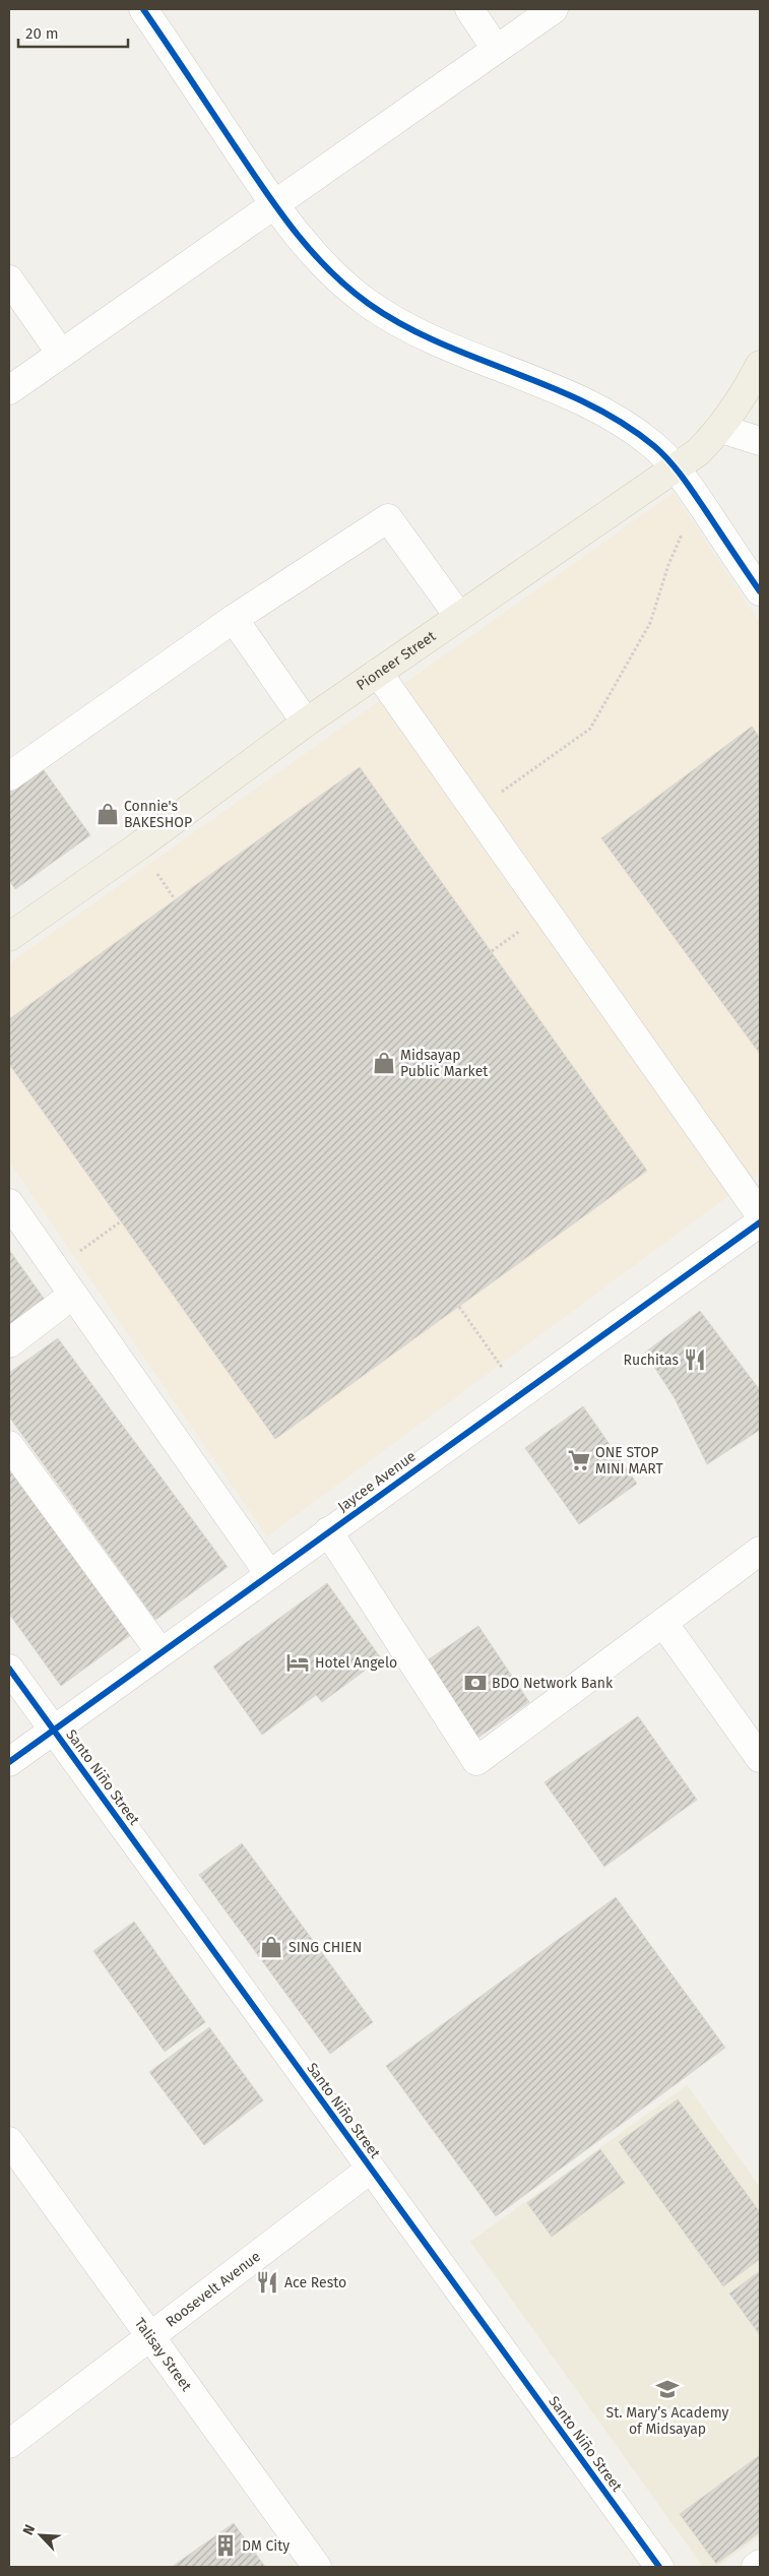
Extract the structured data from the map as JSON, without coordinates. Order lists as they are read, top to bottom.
{
  "streets": {
    "main road": ["Pioneer Street"],
    "street": [
      "Jaycee Avenue",
      "Santo Niño Street",
      "Roosevelt Avenue",
      "Talisay Street"
    ]
  },
  "crossings": [
    ["Jaycee Avenue", "Santo Niño Street"],
    ["Santo Niño Street", "Roosevelt Avenue"],
    ["Roosevelt Avenue", "Talisay Street"]
  ],
  "places": {
    "shop": ["Connie's BAKESHOP", "Midsayap Public Market", "SING CHIEN"],
    "restaurant": ["Ruchitas", "Ace Resto"],
    "supermarket": ["ONE STOP MINI MART"],
    "hotel": ["Hotel Angelo"],
    "bank": ["BDO Network Bank"],
    "school or university": ["St. Mary’s Academy of Midsayap"],
    "building": ["DM City"]
  },
  "scale_bar": "20 m",
  "north": "top left"
}
